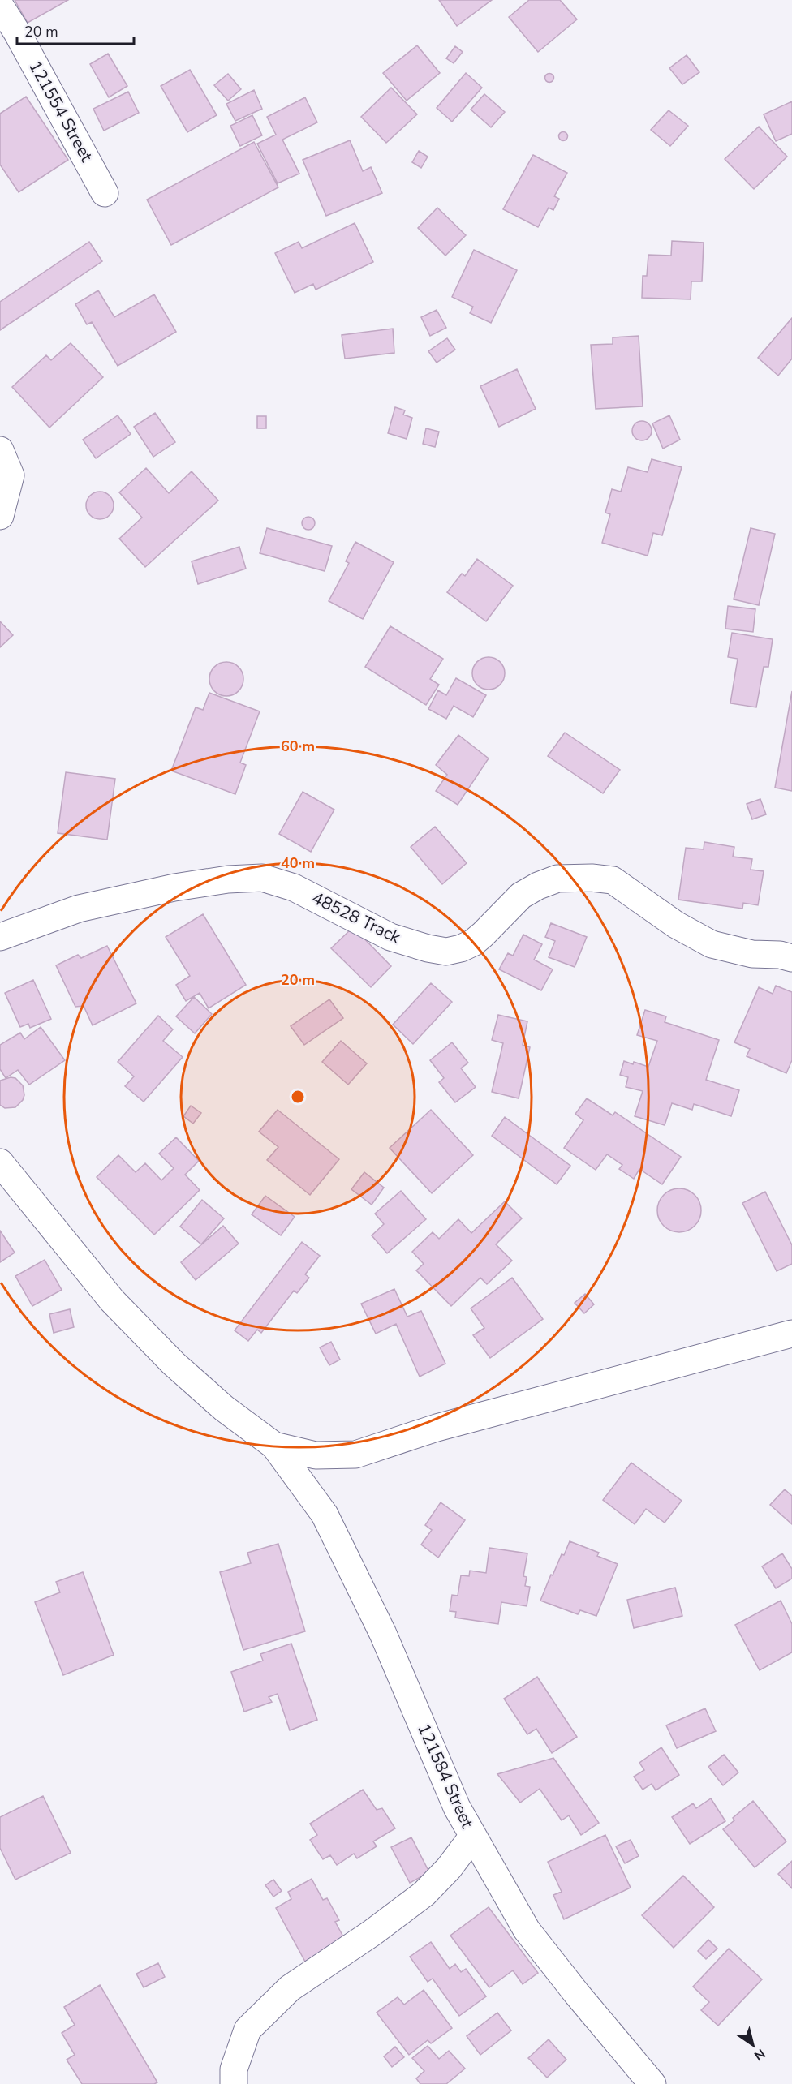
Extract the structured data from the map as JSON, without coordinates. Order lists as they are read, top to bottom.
{
  "streets": {
    "street": ["121554 Street", "48528 Track", "121584 Street"]
  },
  "scale_bar": "20 m",
  "north": "bottom right",
  "rings": ["60 m", "40 m", "20 m"]
}
